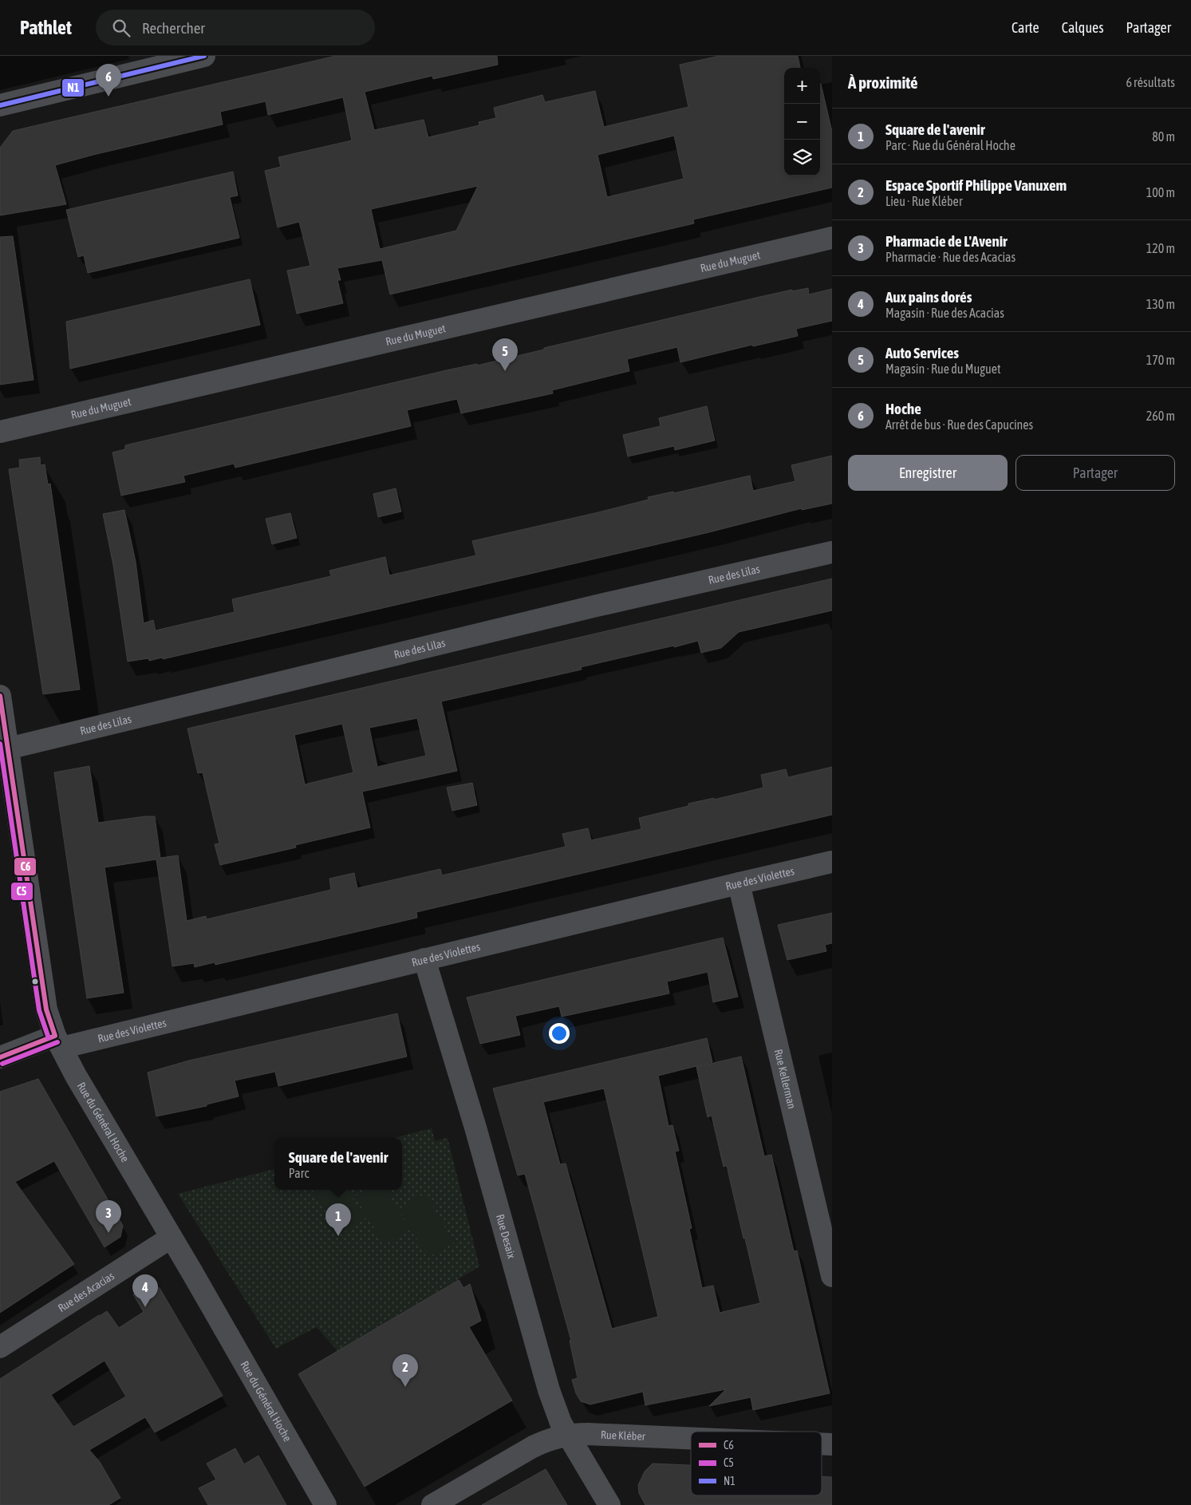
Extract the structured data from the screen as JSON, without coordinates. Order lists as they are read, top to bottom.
{
  "streets": {
    "street": [
      "Rue du Muguet",
      "Rue des Lilas",
      "Rue des Violettes",
      "Rue Kellerman",
      "Rue du Général Hoche",
      "Rue Desaix",
      "Rue des Acacias",
      "Rue Kléber"
    ]
  },
  "crossings": [
    ["Rue des Lilas", "Rue du Général Hoche"],
    ["Rue des Violettes", "Rue Kellerman"],
    ["Rue des Violettes", "Rue du Général Hoche"],
    ["Rue des Violettes", "Rue Desaix"],
    ["Rue du Général Hoche", "Rue des Acacias"],
    ["Rue Desaix", "Rue Kléber"]
  ],
  "lines": ["transit line N1", "transit line C6", "transit line C5"],
  "legend": ["C6", "C5", "N1"],
  "page": {
    "header": "Pathlet",
    "search": "Rechercher",
    "nav": ["Carte", "Calques", "Partager"],
    "heading": ["À proximité", "6 résultats"],
    "pins": [
      "6",
      "5",
      "3",
      "1",
      "4",
      "2"
    ],
    "map_buttons": ["+", "−"],
    "list": [
      {
        "mark": "1",
        "name": "Square de l'avenir",
        "note": "Parc · Rue du Général Hoche",
        "value": "80 m"
      },
      {
        "mark": "2",
        "name": "Espace Sportif Philippe Vanuxem",
        "note": "Lieu · Rue Kléber",
        "value": "100 m"
      },
      {
        "mark": "3",
        "name": "Pharmacie de L'Avenir",
        "note": "Pharmacie · Rue des Acacias",
        "value": "120 m"
      },
      {
        "mark": "4",
        "name": "Aux pains dorés",
        "note": "Magasin · Rue des Acacias",
        "value": "130 m"
      },
      {
        "mark": "5",
        "name": "Auto Services",
        "note": "Magasin · Rue du Muguet",
        "value": "170 m"
      },
      {
        "mark": "6",
        "name": "Hoche",
        "note": "Arrêt de bus · Rue des Capucines",
        "value": "260 m"
      }
    ],
    "buttons": ["Enregistrer", "Partager"],
    "popup": ["Square de l'avenir", "Parc"]
  }
}
